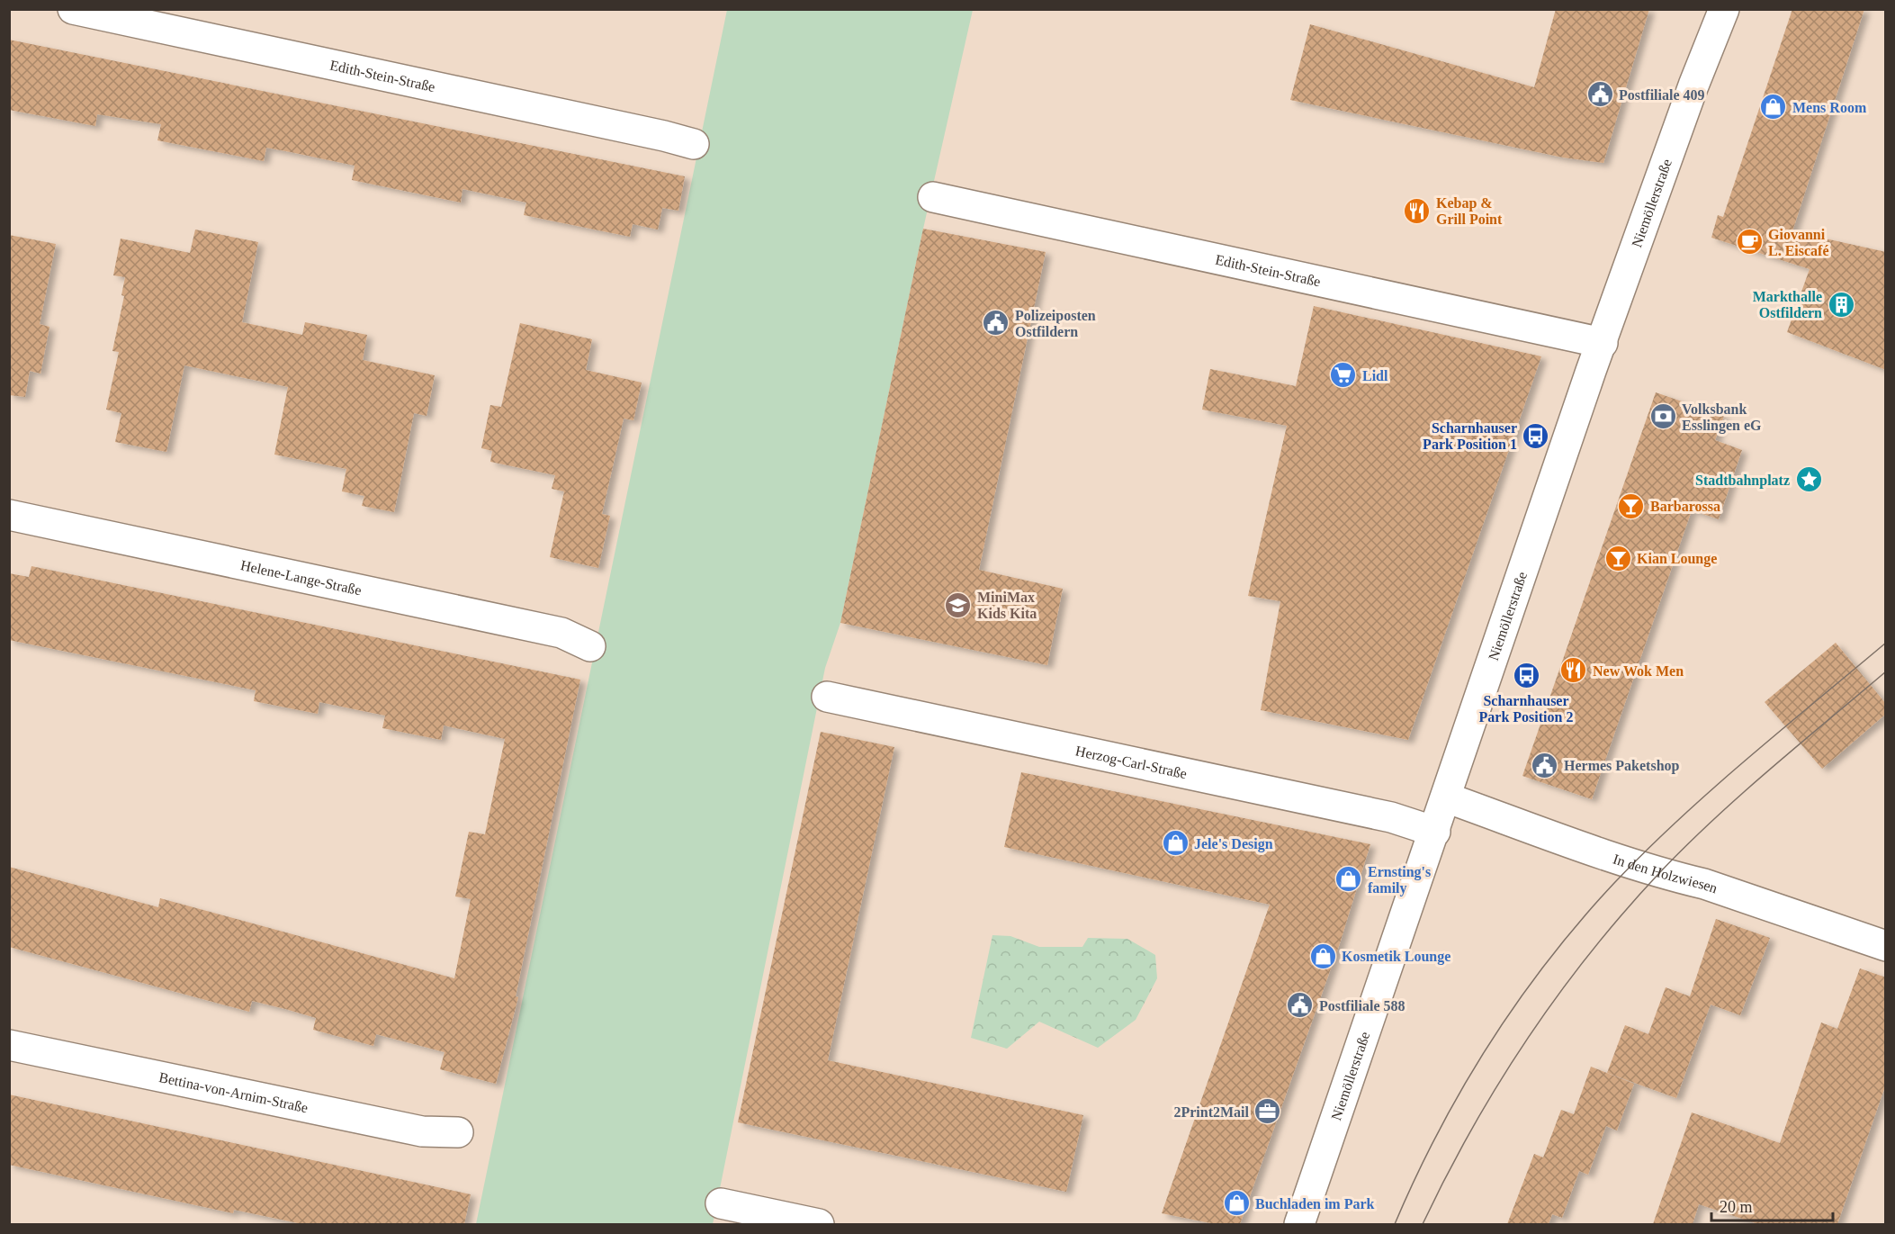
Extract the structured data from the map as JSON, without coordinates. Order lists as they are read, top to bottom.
{
  "streets": {
    "street": [
      "Edith-Stein-Straße",
      "Niemöllerstraße",
      "Helene-Lange-Straße",
      "Herzog-Carl-Straße",
      "In den Holzwiesen",
      "Bettina-von-Arnim-Straße"
    ]
  },
  "crossings": [
    ["Edith-Stein-Straße", "Niemöllerstraße"],
    ["Niemöllerstraße", "Herzog-Carl-Straße"],
    ["Niemöllerstraße", "In den Holzwiesen"]
  ],
  "places": {
    "public building": [
      "Postfiliale 409",
      "Polizeiposten Ostfildern",
      "Hermes Paketshop",
      "Postfiliale 588"
    ],
    "shop": [
      "Mens Room",
      "Jele's Design",
      "Ernsting's family",
      "Kosmetik Lounge",
      "Buchladen im Park"
    ],
    "restaurant": ["Kebap & Grill Point", "New Wok Men"],
    "cafe": ["Giovanni L. Eiscafé"],
    "building": ["Markthalle Ostfildern"],
    "supermarket": ["Lidl"],
    "bank": ["Volksbank Esslingen eG"],
    "bus stop": ["Scharnhauser Park Position 1", "Scharnhauser Park Position 2"],
    "place": ["Stadtbahnplatz"],
    "bar": ["Barbarossa", "Kian Lounge"],
    "school or university": ["MiniMax Kids Kita"],
    "office": ["2Print2Mail"]
  },
  "scale_bar": "20 m"
}
